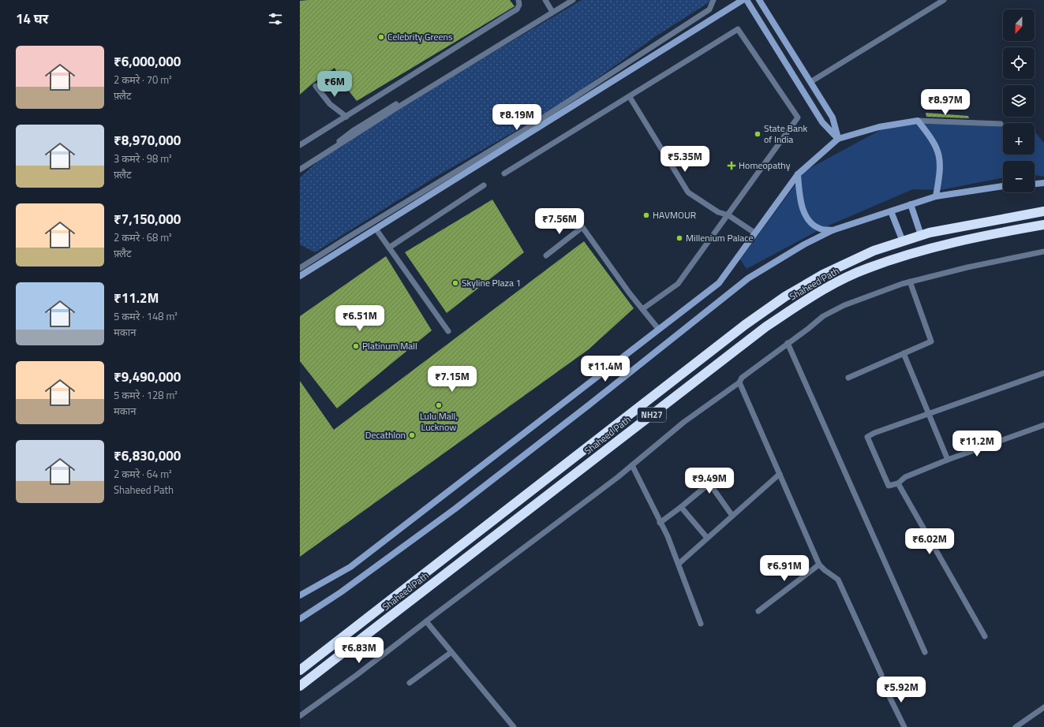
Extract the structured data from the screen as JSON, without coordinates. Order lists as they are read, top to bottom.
{
  "streets": {
    "highway": ["Shaheed Path", "NH27"]
  },
  "places": {
    "other": [
      "Celebrity Greens",
      "State Bank of India",
      "HAVMOUR",
      "Millenium Palace",
      "Skyline Plaza 1",
      "Platinum Mall",
      "Lulu Mall, Lucknow",
      "Decathlon"
    ],
    "health": ["Homeopathy"]
  },
  "north": "bottom",
  "page": {
    "heading": "14 घर",
    "map_buttons": ["+", "−"],
    "list": [
      {
        "name": "₹6,000,000",
        "note": "2 कमरे · 70 m² · फ़्लैट"
      },
      {
        "name": "₹8,970,000",
        "note": "3 कमरे · 98 m² · फ़्लैट"
      },
      {
        "name": "₹7,150,000",
        "note": "2 कमरे · 68 m² · फ़्लैट"
      },
      {
        "name": "₹11.2M",
        "note": "5 कमरे · 148 m² · मकान"
      },
      {
        "name": "₹9,490,000",
        "note": "5 कमरे · 128 m² · मकान"
      },
      {
        "name": "₹6,830,000",
        "note": "2 कमरे · 64 m² · Shaheed Path"
      }
    ],
    "price": [
      "₹6M",
      "₹8.97M",
      "₹8.19M",
      "₹5.35M",
      "₹7.56M",
      "₹6.51M",
      "₹11.4M",
      "₹7.15M",
      "₹11.2M",
      "₹9.49M",
      "₹6.02M",
      "₹6.91M",
      "₹6.83M",
      "₹5.92M"
    ]
  }
}
